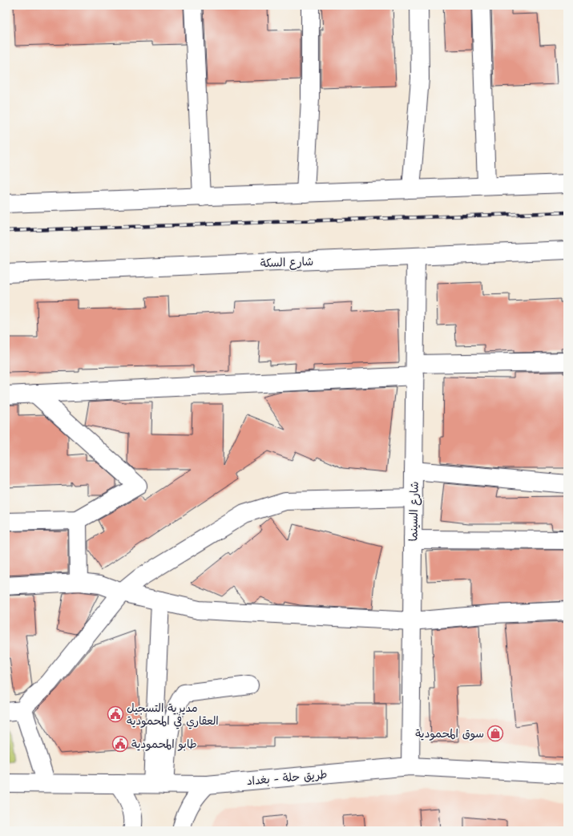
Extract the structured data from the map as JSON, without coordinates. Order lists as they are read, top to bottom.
{
  "streets": {
    "street": ["شارع السكة", "شارع السينما", "طريق حلة - بغداد"]
  },
  "crossings": [
    ["شارع السكة", "شارع السينما"],
    ["شارع السينما", "طريق حلة - بغداد"]
  ],
  "places": {
    "public building": ["مديرية التسجيل العقاري في المحمودية", "طابو المحمودية"],
    "shop": ["سوق المحمودية"]
  }
}
